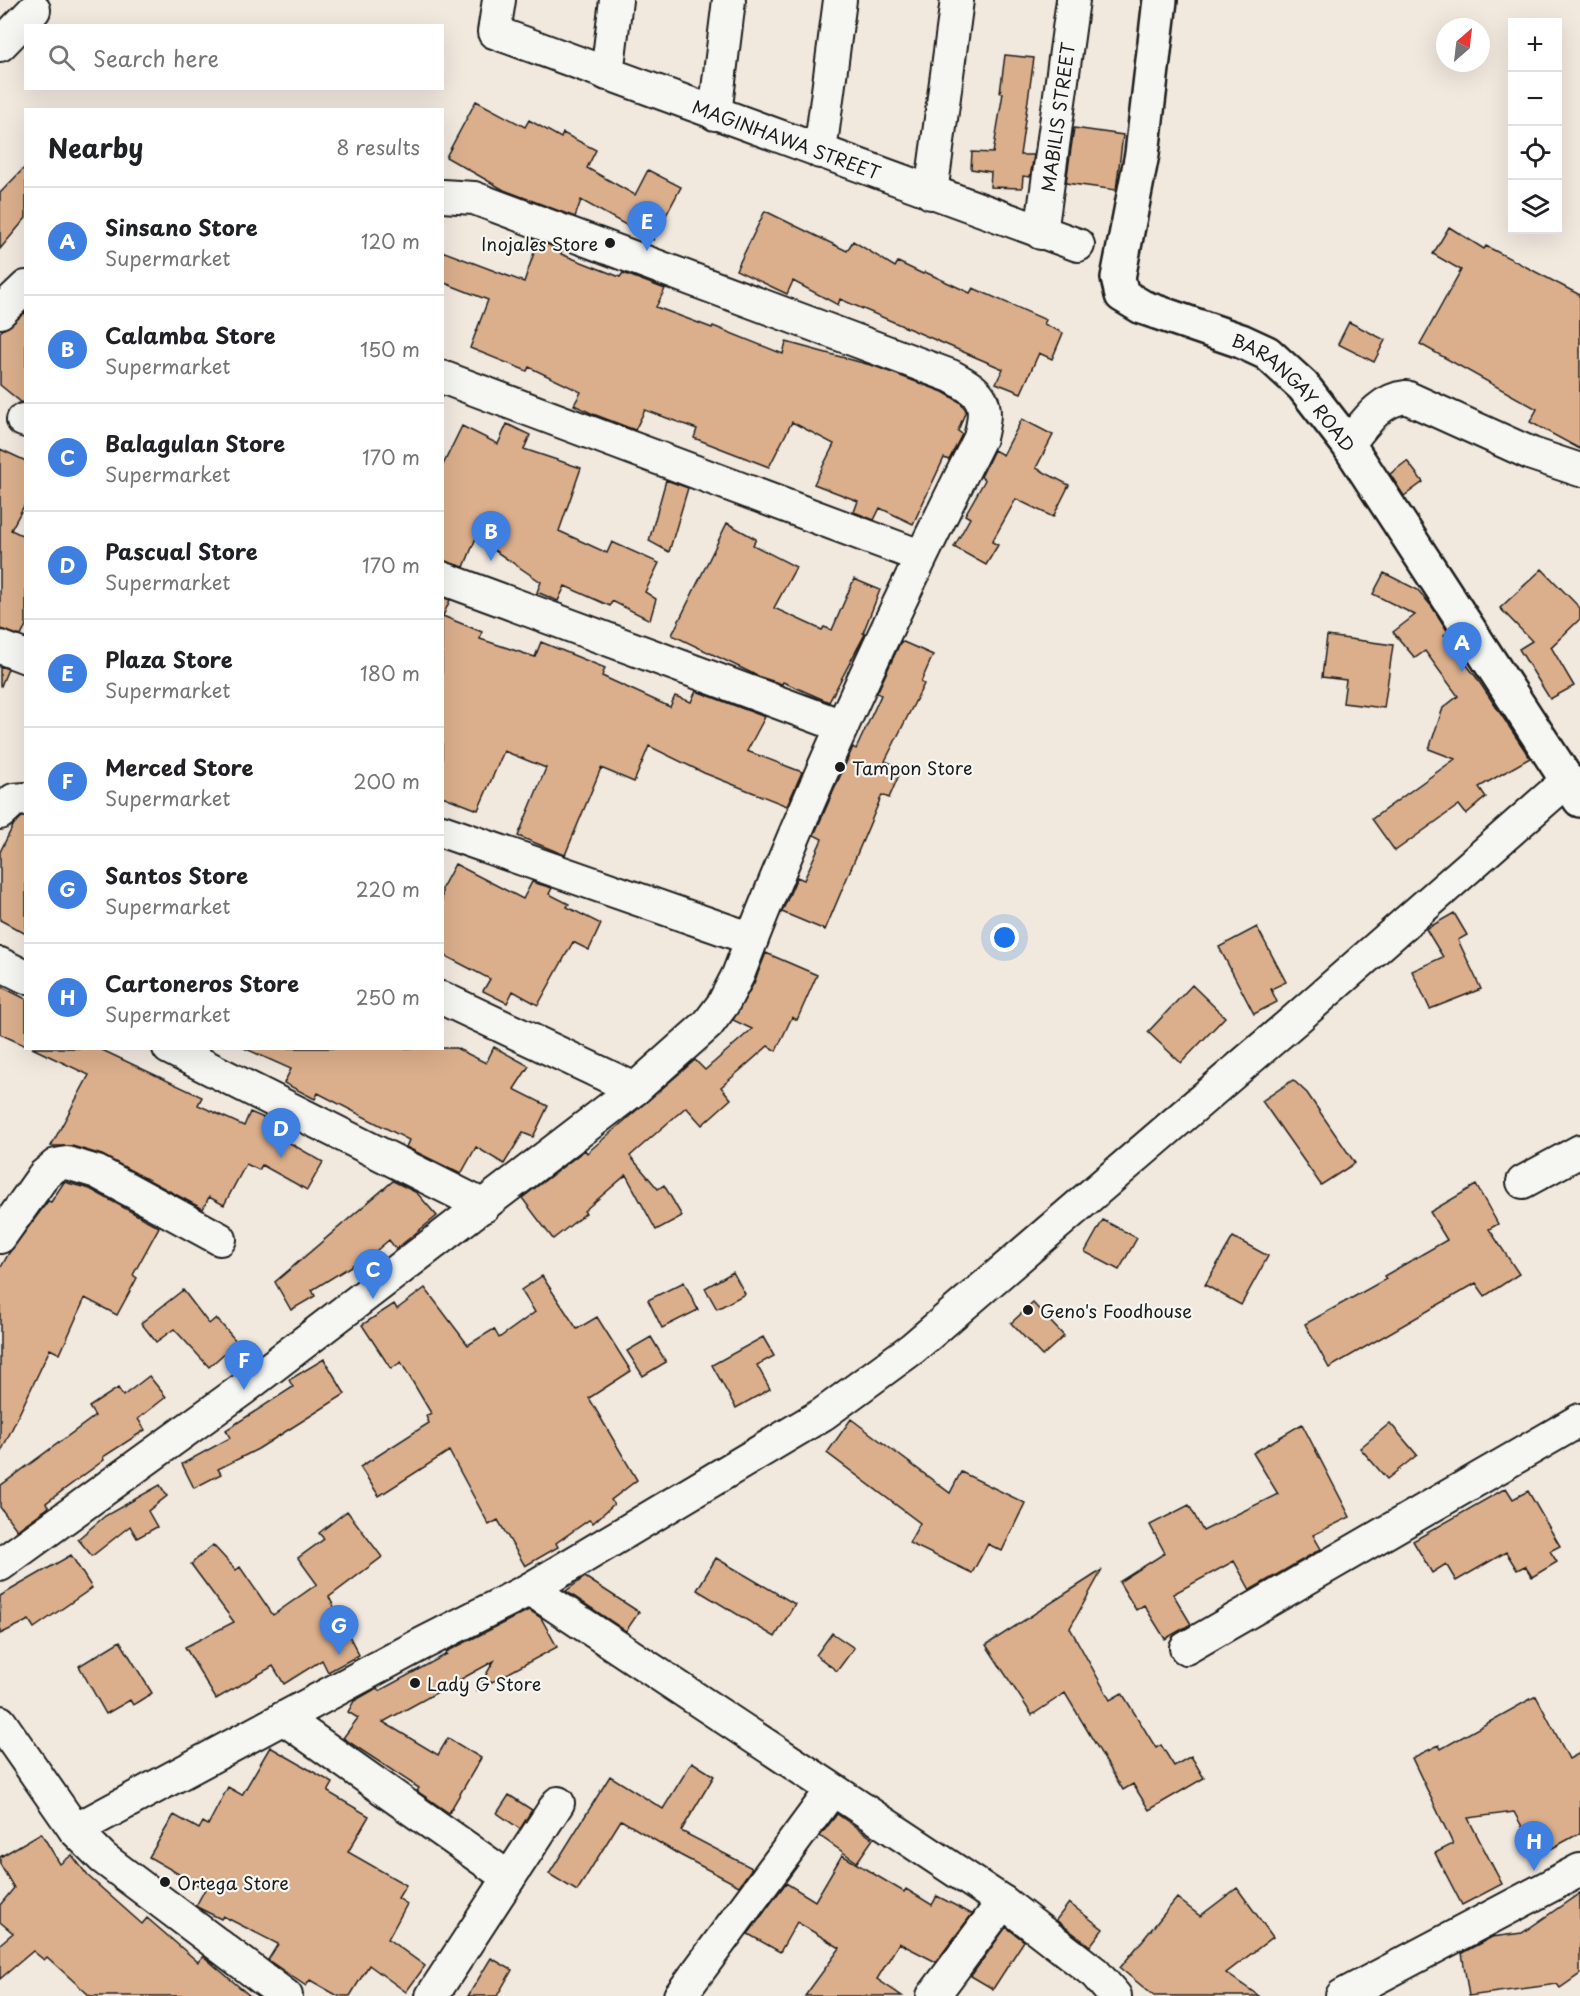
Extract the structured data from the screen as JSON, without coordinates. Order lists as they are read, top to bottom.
{
  "streets": {
    "street": ["MABILIS STREET", "MAGINHAWA STREET", "BARANGAY ROAD"]
  },
  "crossings": [
    ["MABILIS STREET", "MAGINHAWA STREET"]
  ],
  "places": [
    "Inojales Store",
    "Tampon Store",
    "Geno's Foodhouse",
    "Lady G Store",
    "Ortega Store"
  ],
  "north": "top right",
  "page": {
    "map_buttons": ["+", "−"],
    "search": "Search here",
    "heading": ["Nearby", "8 results"],
    "list": [
      {
        "mark": "A",
        "name": "Sinsano Store",
        "note": "Supermarket",
        "value": "120 m"
      },
      {
        "mark": "B",
        "name": "Calamba Store",
        "note": "Supermarket",
        "value": "150 m"
      },
      {
        "mark": "C",
        "name": "Balagulan Store",
        "note": "Supermarket",
        "value": "170 m"
      },
      {
        "mark": "D",
        "name": "Pascual Store",
        "note": "Supermarket",
        "value": "170 m"
      },
      {
        "mark": "E",
        "name": "Plaza Store",
        "note": "Supermarket",
        "value": "180 m"
      },
      {
        "mark": "F",
        "name": "Merced Store",
        "note": "Supermarket",
        "value": "200 m"
      },
      {
        "mark": "G",
        "name": "Santos Store",
        "note": "Supermarket",
        "value": "220 m"
      },
      {
        "mark": "H",
        "name": "Cartoneros Store",
        "note": "Supermarket",
        "value": "250 m"
      }
    ],
    "pins": [
      "E",
      "B",
      "A",
      "D",
      "C",
      "F",
      "G",
      "H"
    ]
  }
}
